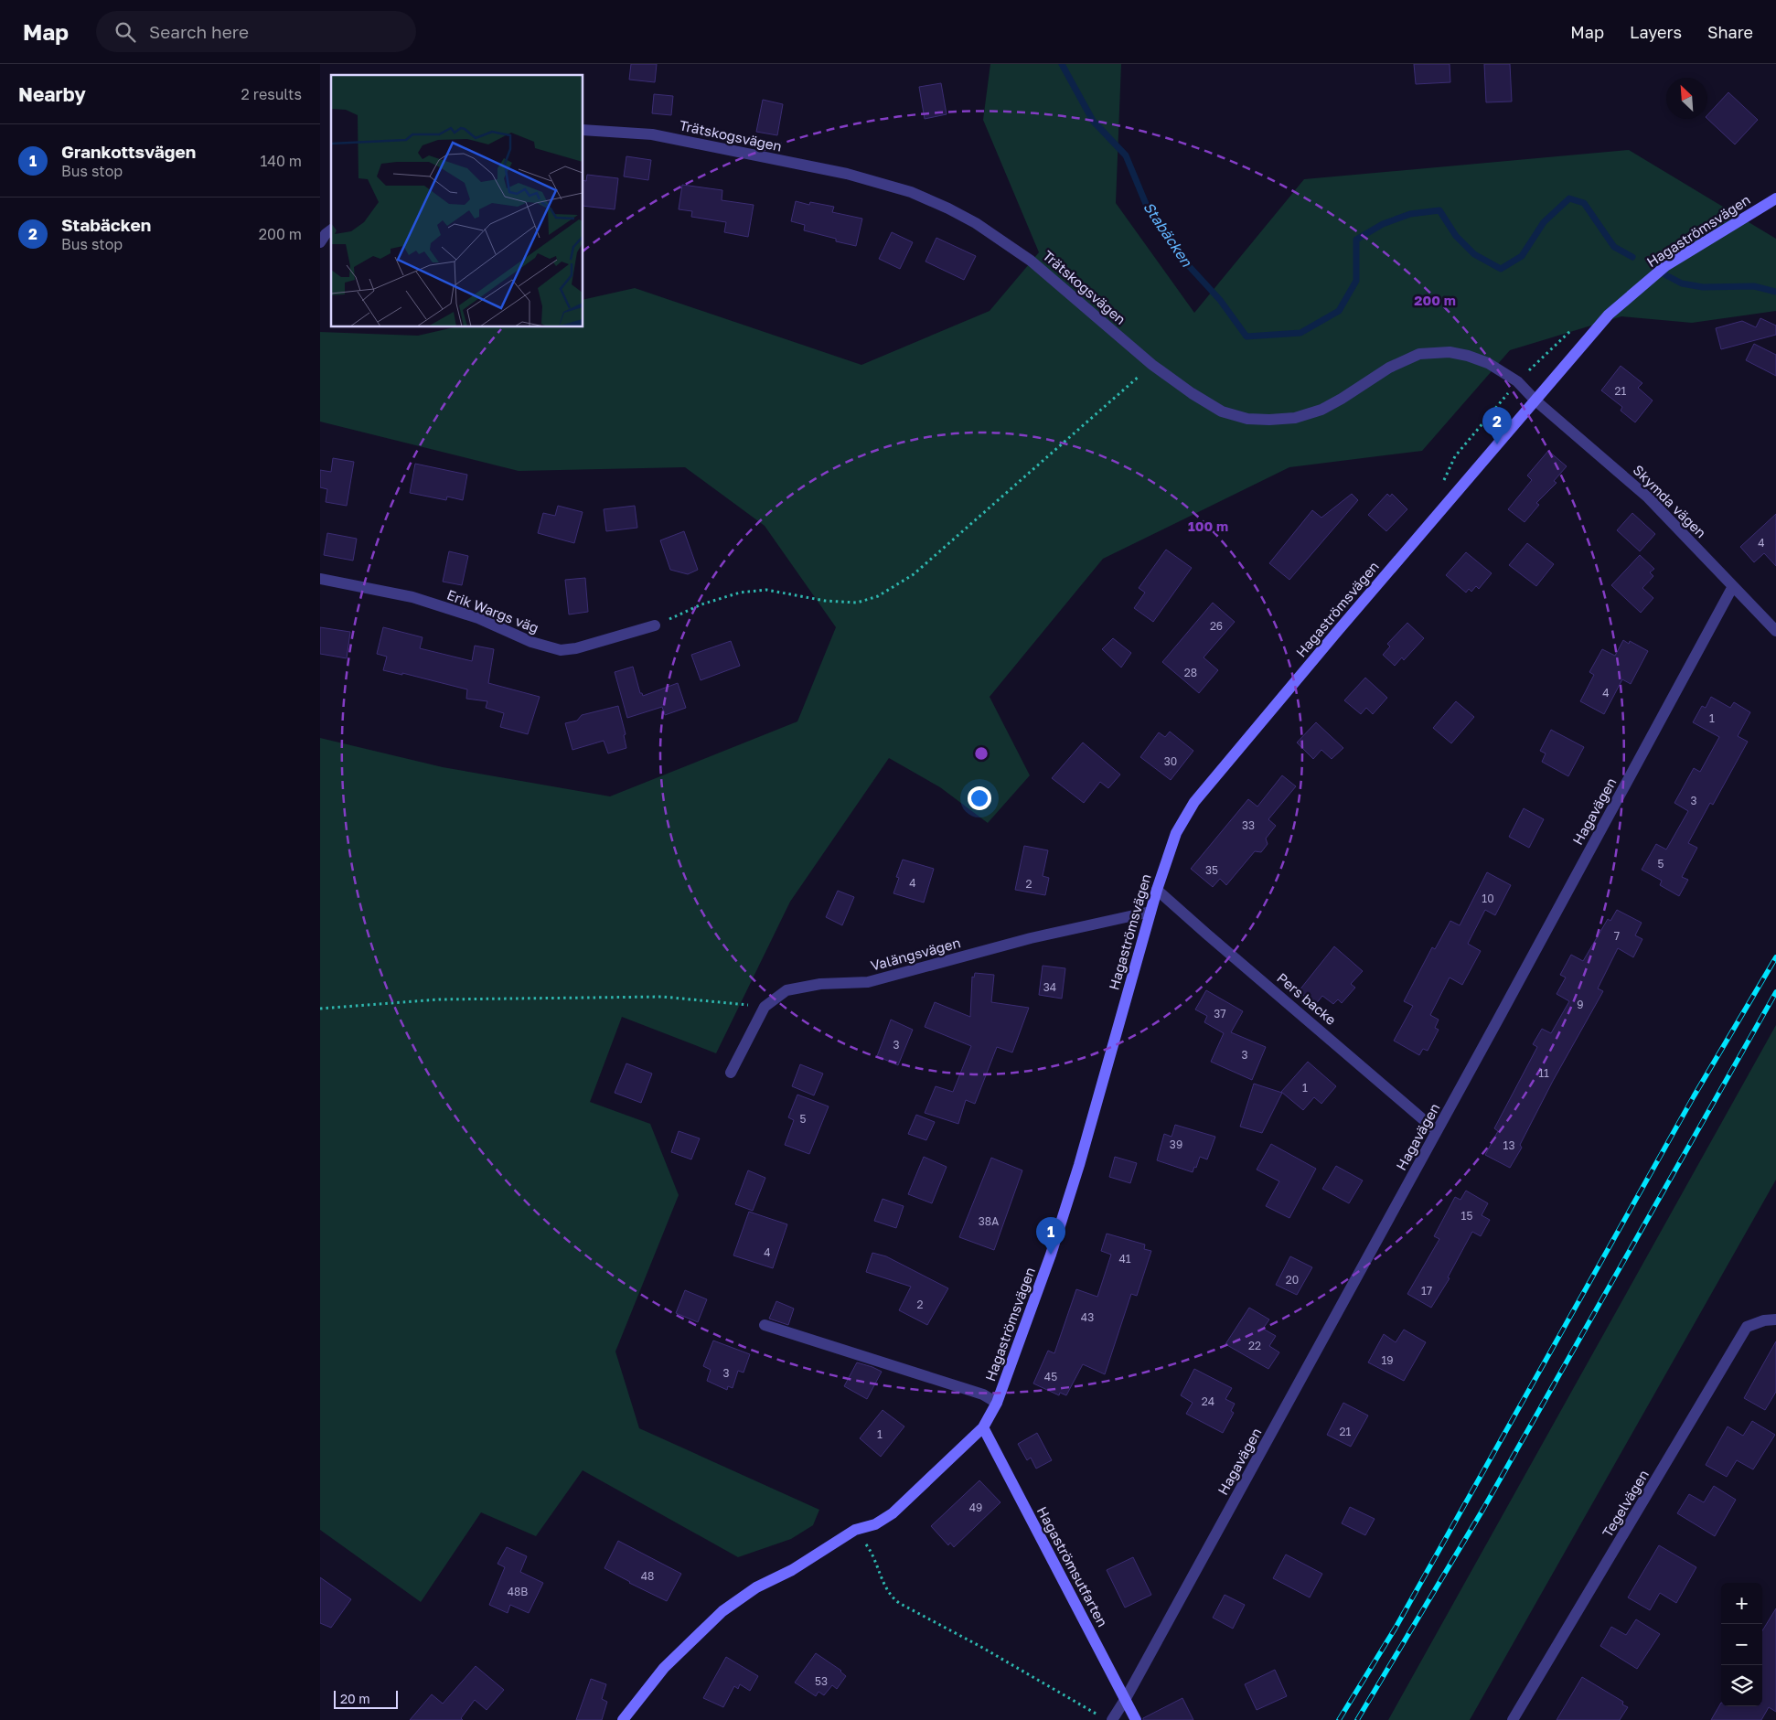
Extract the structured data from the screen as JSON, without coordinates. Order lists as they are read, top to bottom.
{
  "streets": {
    "street": [
      "Trätskogsvägen",
      "Hagaströmsvägen",
      "Skymda vägen",
      "Erik Wargs väg",
      "Hagavägen",
      "Valängsvägen",
      "Pers backe",
      "Tegelvägen",
      "Hagaströmsutfarten"
    ]
  },
  "crossings": [
    ["Trätskogsvägen", "Hagaströmsvägen"],
    ["Trätskogsvägen", "Skymda vägen"],
    ["Hagaströmsvägen", "Skymda vägen"],
    ["Hagaströmsvägen", "Valängsvägen"],
    ["Hagaströmsvägen", "Pers backe"],
    ["Hagaströmsvägen", "Hagaströmsutfarten"],
    ["Skymda vägen", "Hagavägen"],
    ["Hagavägen", "Pers backe"],
    ["Hagavägen", "Hagaströmsutfarten"]
  ],
  "water": ["Stabäcken"],
  "house_numbers": [
    "21",
    "4",
    "26",
    "28",
    "4",
    "1",
    "30",
    "3",
    "33",
    "5",
    "35",
    "4",
    "2",
    "10",
    "7",
    "34",
    "9",
    "37",
    "3",
    "3",
    "11",
    "1",
    "5",
    "39",
    "13",
    "15",
    "38A",
    "4",
    "41",
    "20",
    "17",
    "2",
    "43",
    "22",
    "19",
    "3",
    "45",
    "24",
    "21",
    "1",
    "49",
    "48",
    "48B",
    "53"
  ],
  "scale_bar": "20 m",
  "north": "top left",
  "page": {
    "header": "Map",
    "search": "Search here",
    "nav": ["Map", "Layers", "Share"],
    "heading": ["Nearby", "2 results"],
    "list": [
      {
        "mark": "1",
        "name": "Grankottsvägen",
        "note": "Bus stop",
        "value": "140 m"
      },
      {
        "mark": "2",
        "name": "Stabäcken",
        "note": "Bus stop",
        "value": "200 m"
      }
    ],
    "pins": ["2", "1"],
    "map_buttons": ["+", "−"],
    "scale": "20 m"
  },
  "rings": ["200 m", "100 m"]
}
